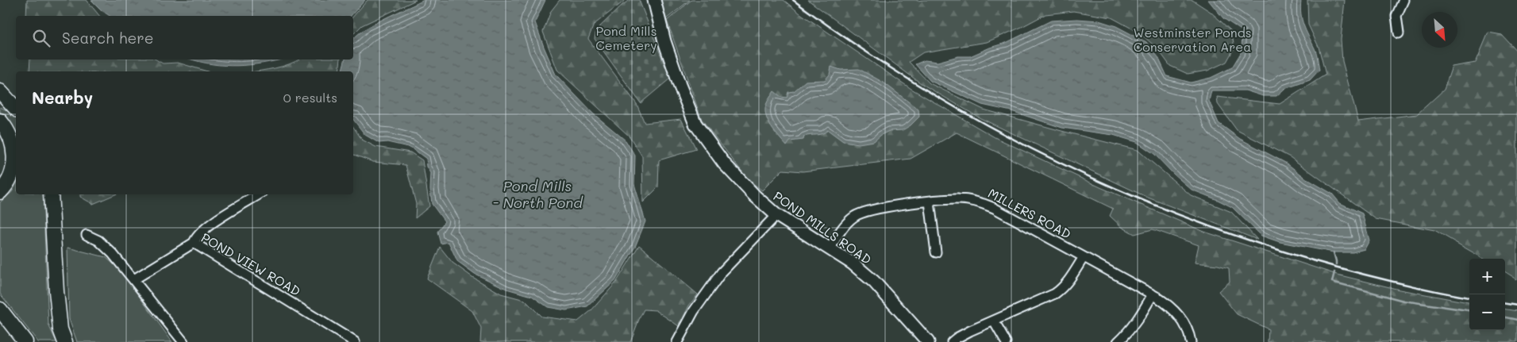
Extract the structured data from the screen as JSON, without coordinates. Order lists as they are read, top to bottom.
{
  "streets": {
    "main road": ["POND MILLS ROAD"],
    "street": ["MILLERS ROAD", "POND VIEW ROAD"]
  },
  "crossings": [
    ["MILLERS ROAD", "POND MILLS ROAD"]
  ],
  "water": ["Pond Mills - North Pond"],
  "parks": ["Pond Mills Cemetery", "Westminster Ponds Conservation Area"],
  "north": "bottom right",
  "page": {
    "search": "Search here",
    "heading": ["Nearby", "0 results"],
    "map_buttons": ["+", "−"]
  }
}
